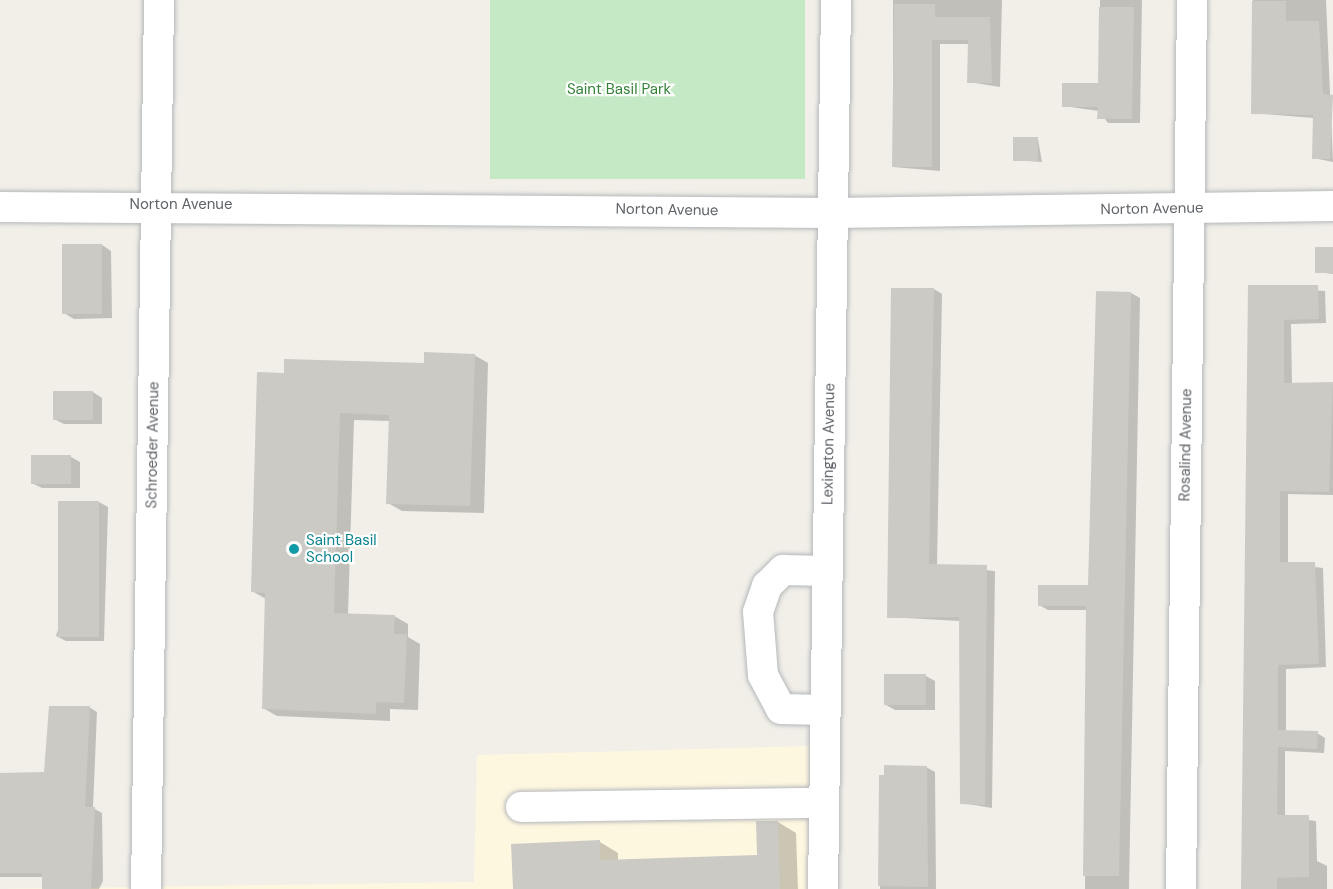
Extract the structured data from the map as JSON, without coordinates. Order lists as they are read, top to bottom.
{
  "streets": {
    "street": [
      "Norton Avenue",
      "Lexington Avenue",
      "Schroeder Avenue",
      "Rosalind Avenue"
    ]
  },
  "crossings": [
    ["Norton Avenue", "Lexington Avenue"],
    ["Norton Avenue", "Schroeder Avenue"],
    ["Norton Avenue", "Rosalind Avenue"]
  ],
  "parks": ["Saint Basil Park"],
  "places": ["Saint Basil School"]
}
